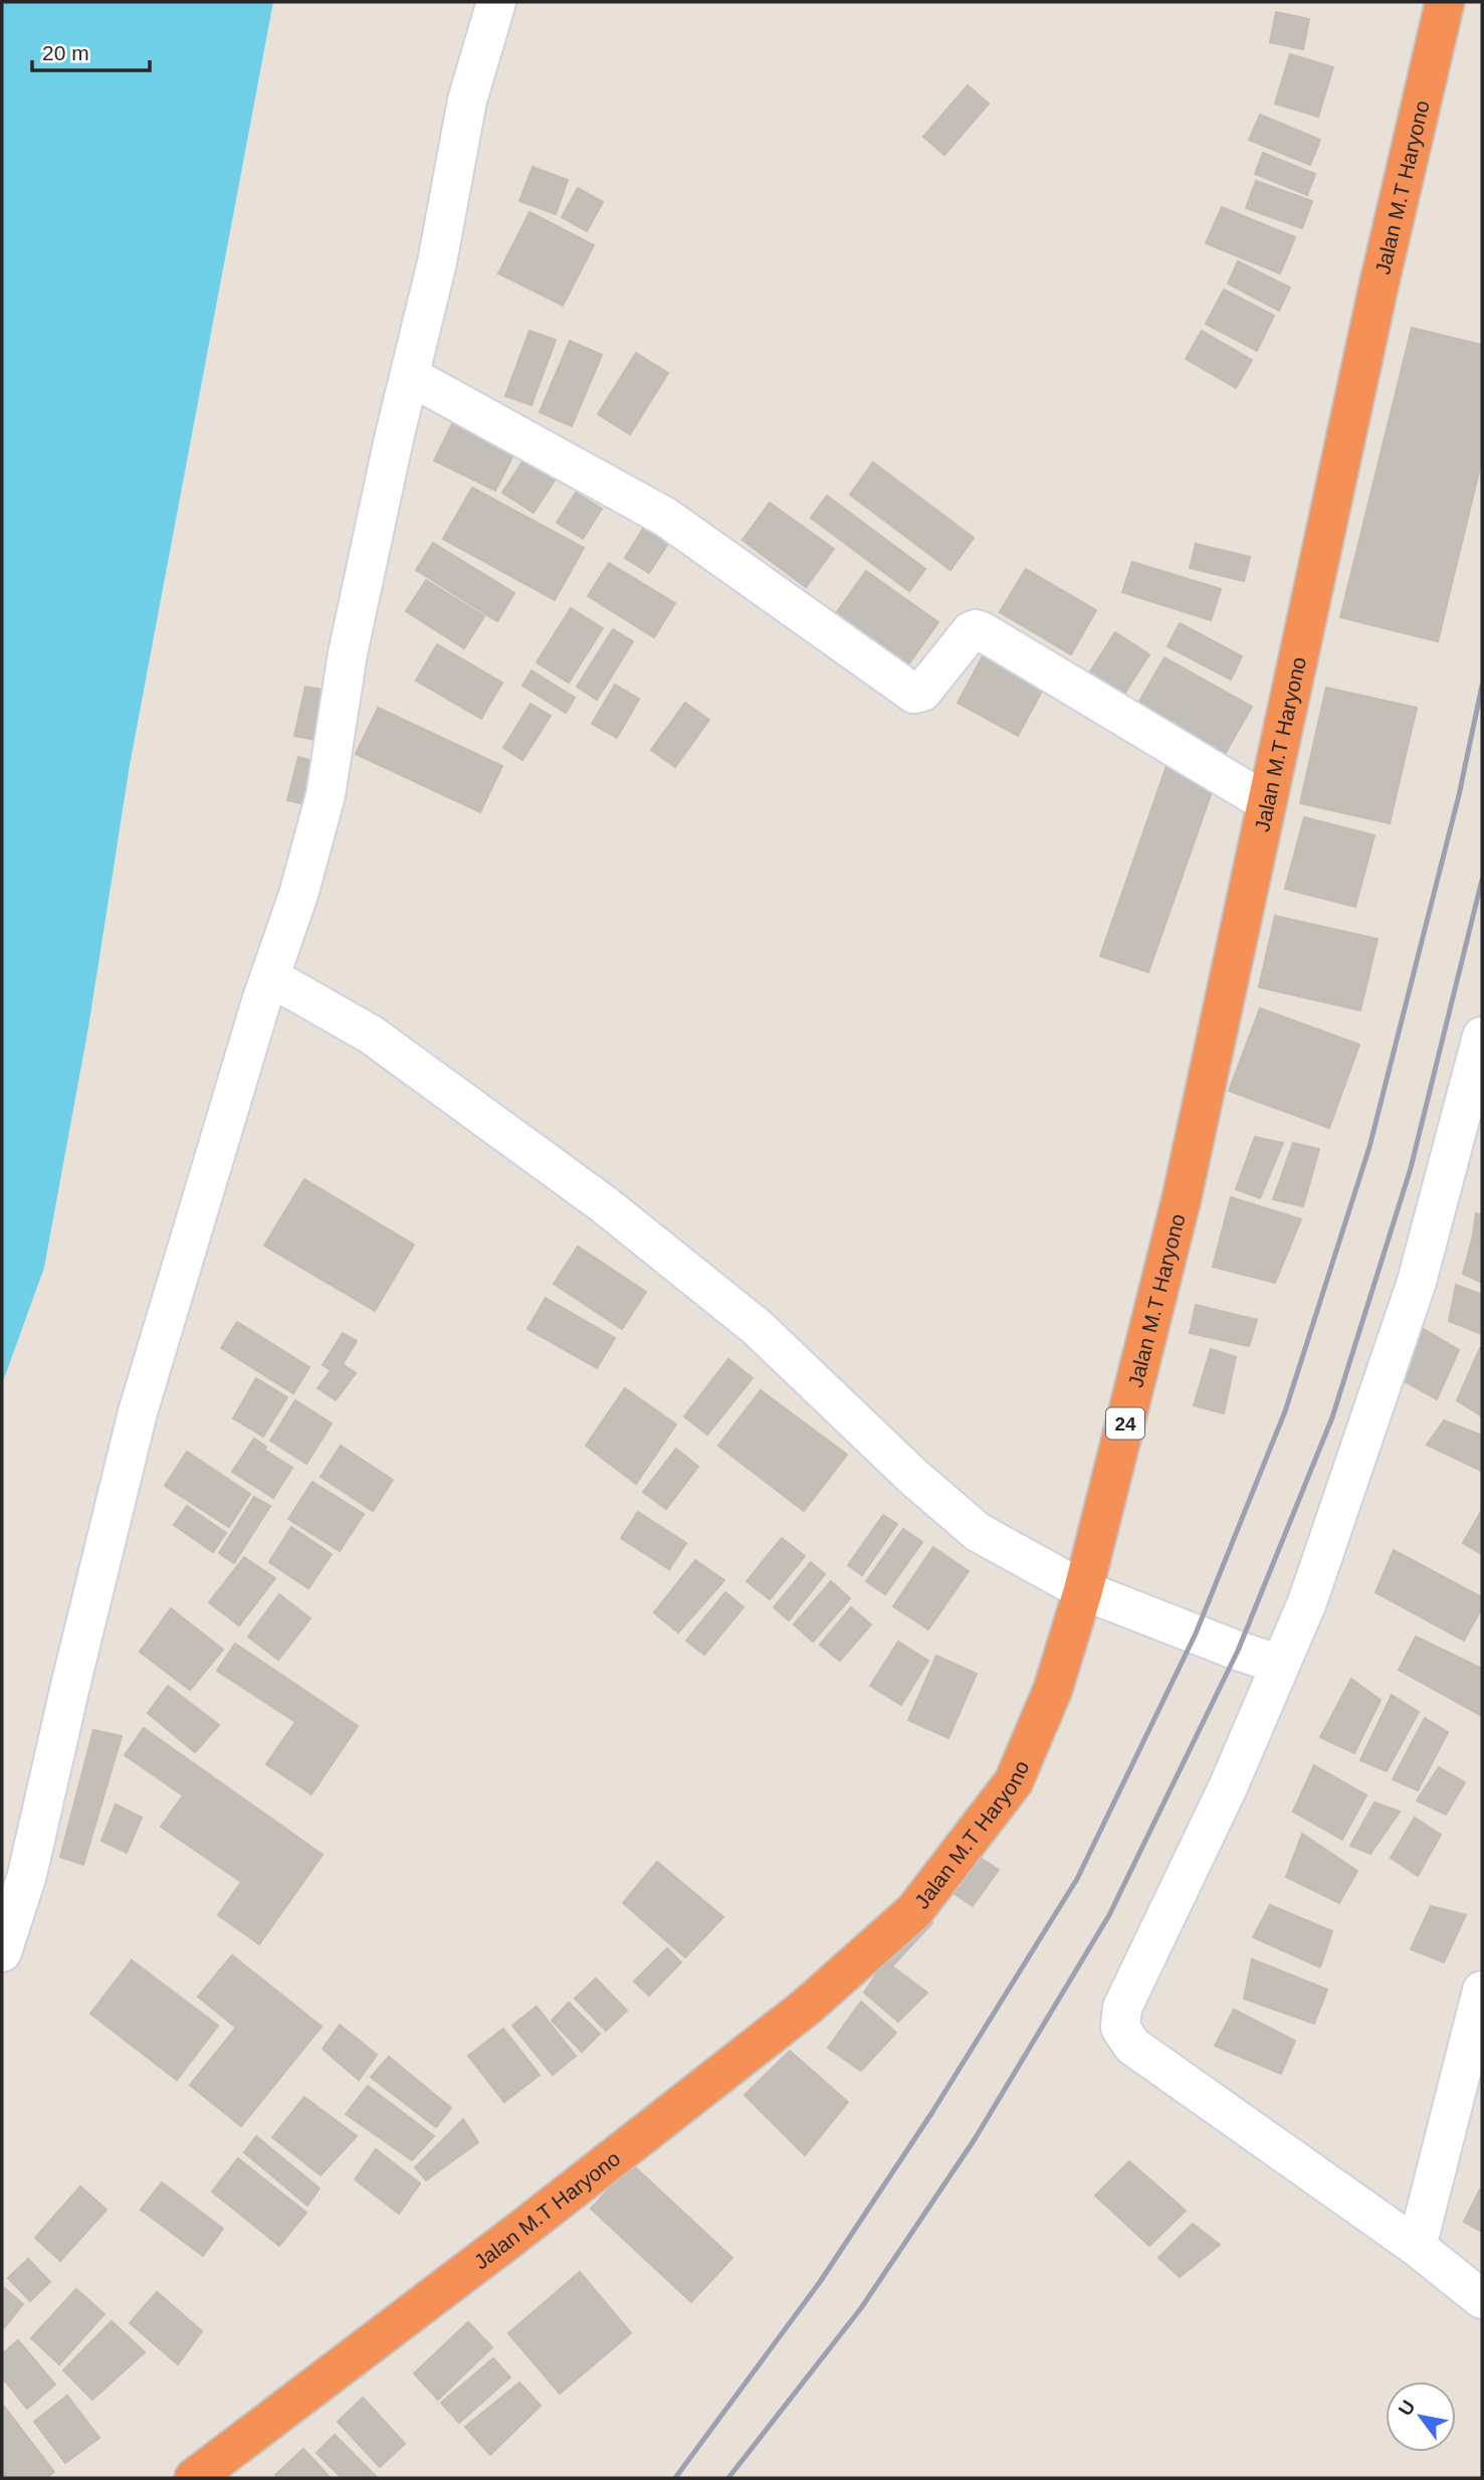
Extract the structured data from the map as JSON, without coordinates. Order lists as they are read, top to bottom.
{
  "streets": {
    "highway": ["Jalan M.T Haryono", "24"]
  },
  "scale_bar": "20 m",
  "north": "top left"
}
